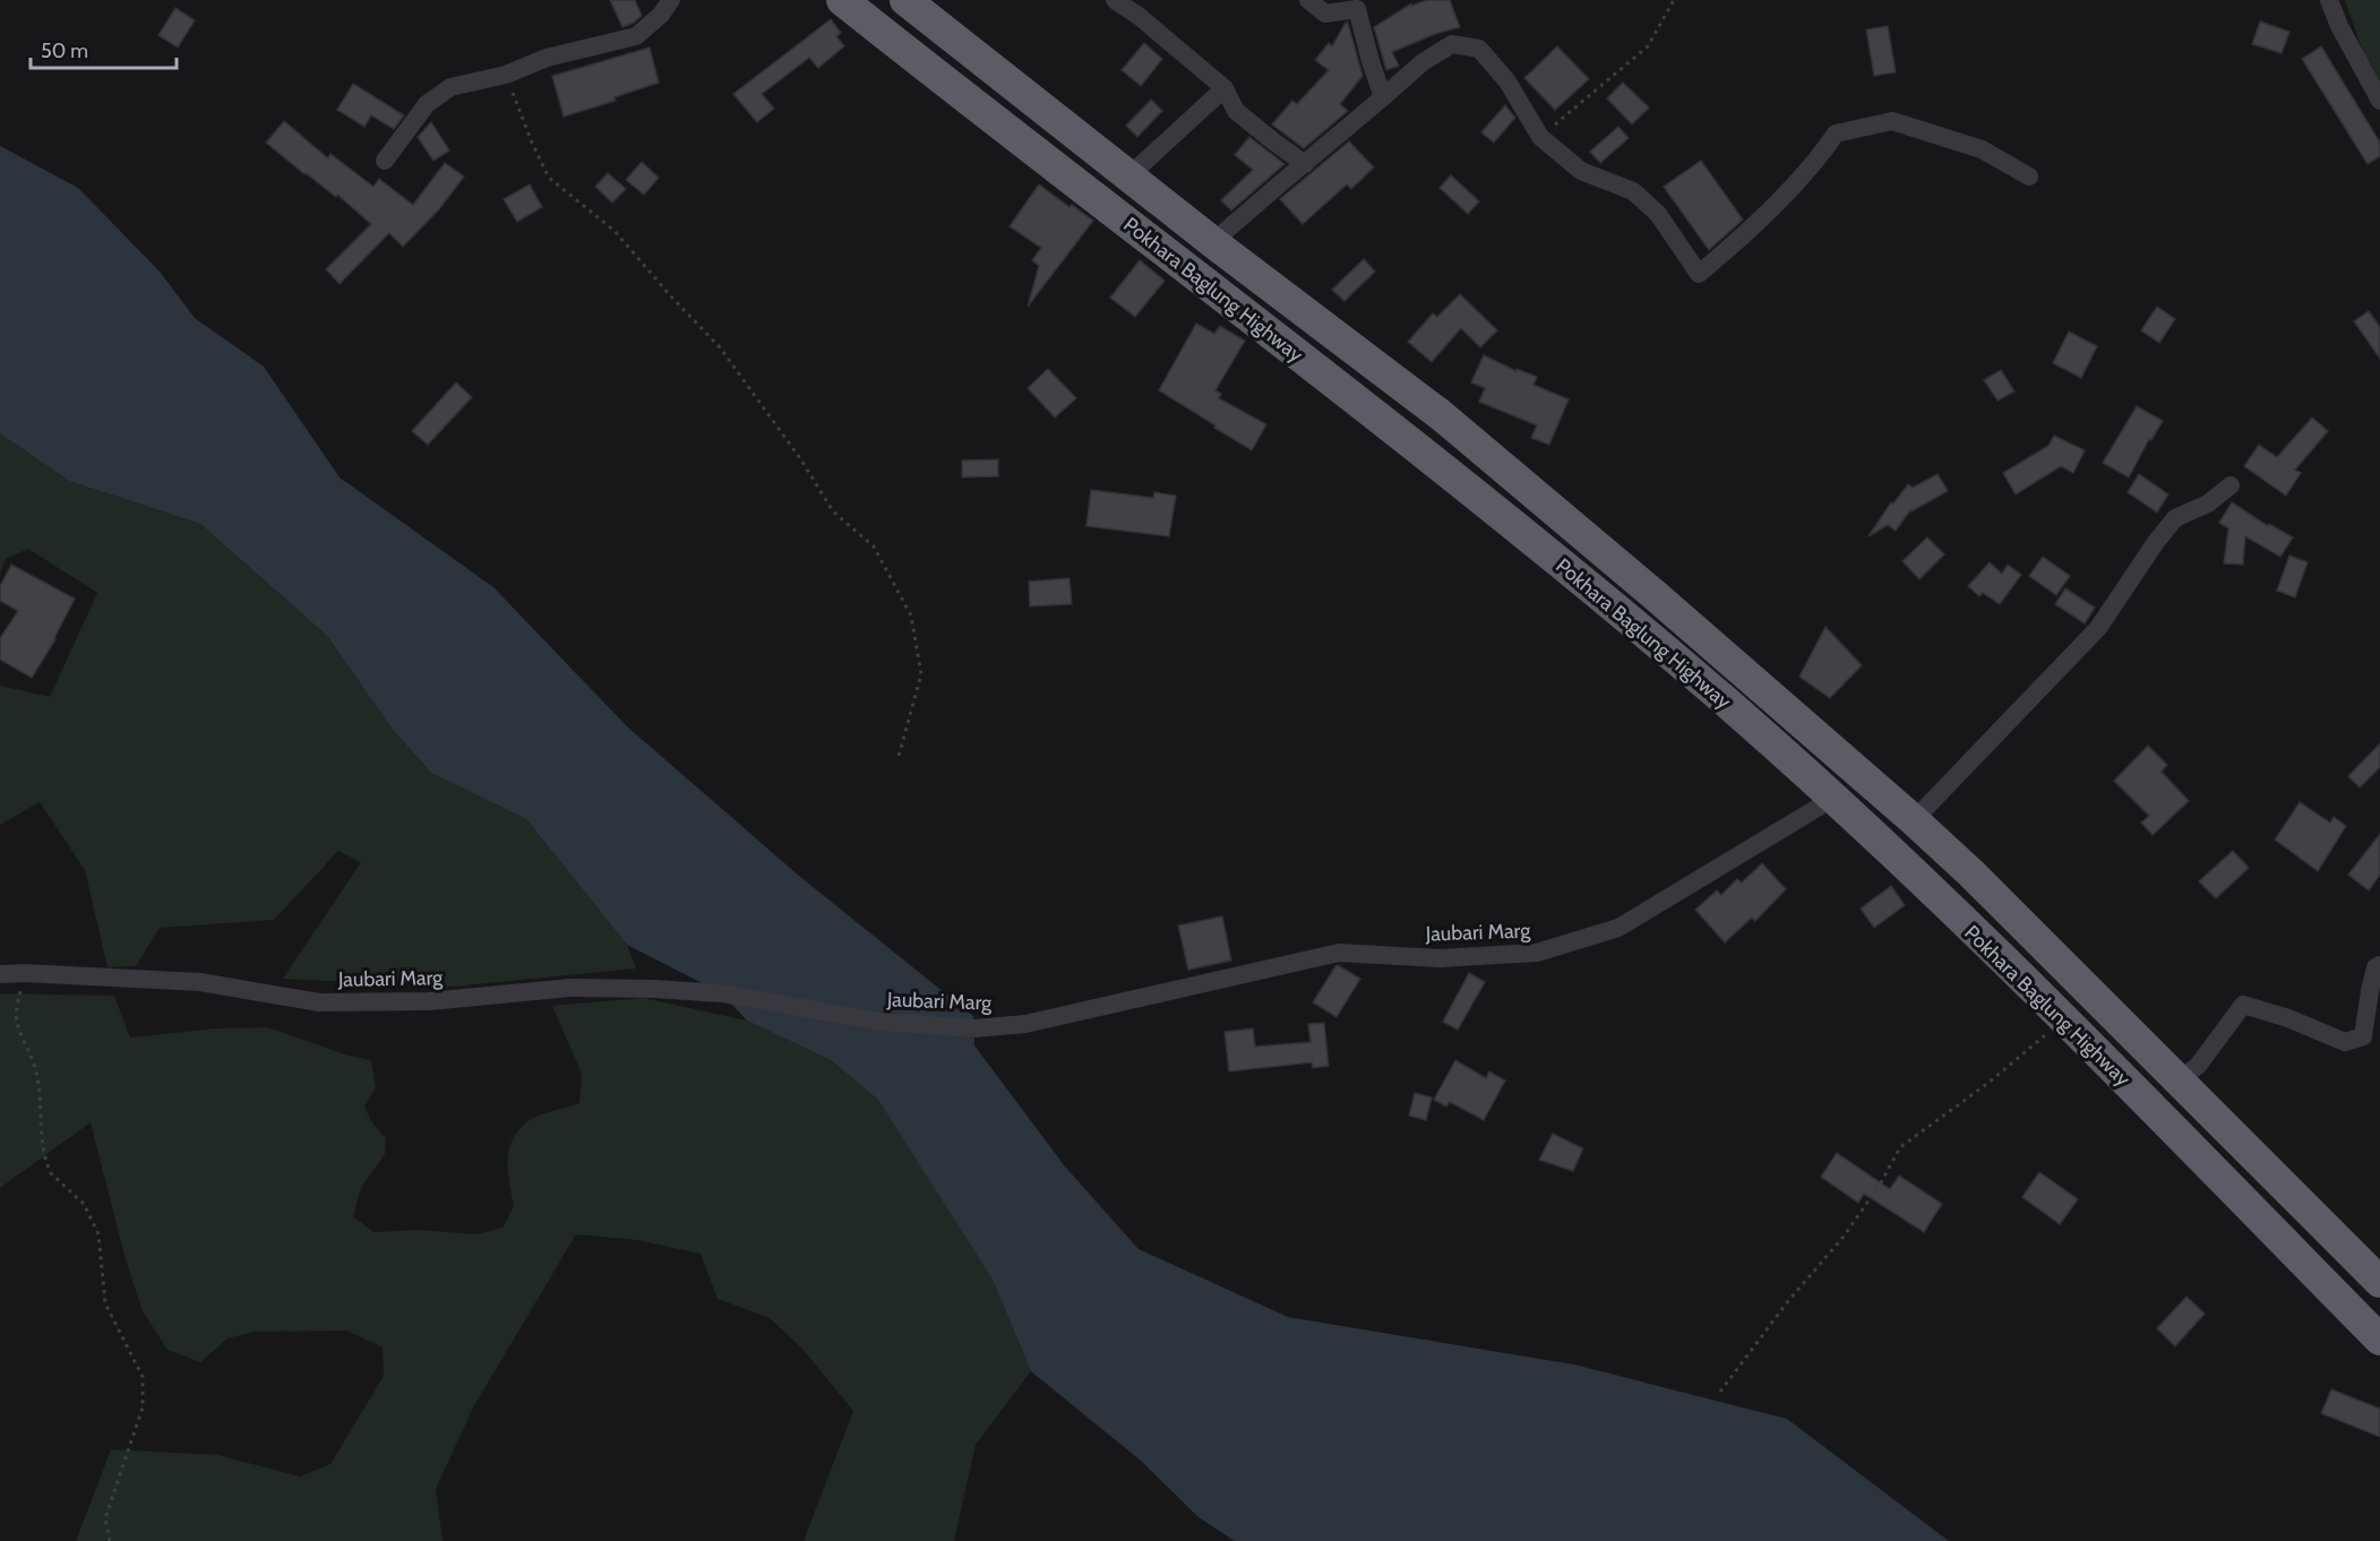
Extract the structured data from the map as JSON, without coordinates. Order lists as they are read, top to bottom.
{
  "streets": {
    "highway": ["Pokhara Baglung Highway"],
    "street": ["Jaubari Marg"]
  },
  "crossings": [
    ["Pokhara Baglung Highway", "Jaubari Marg"]
  ],
  "scale_bar": "50 m"
}
